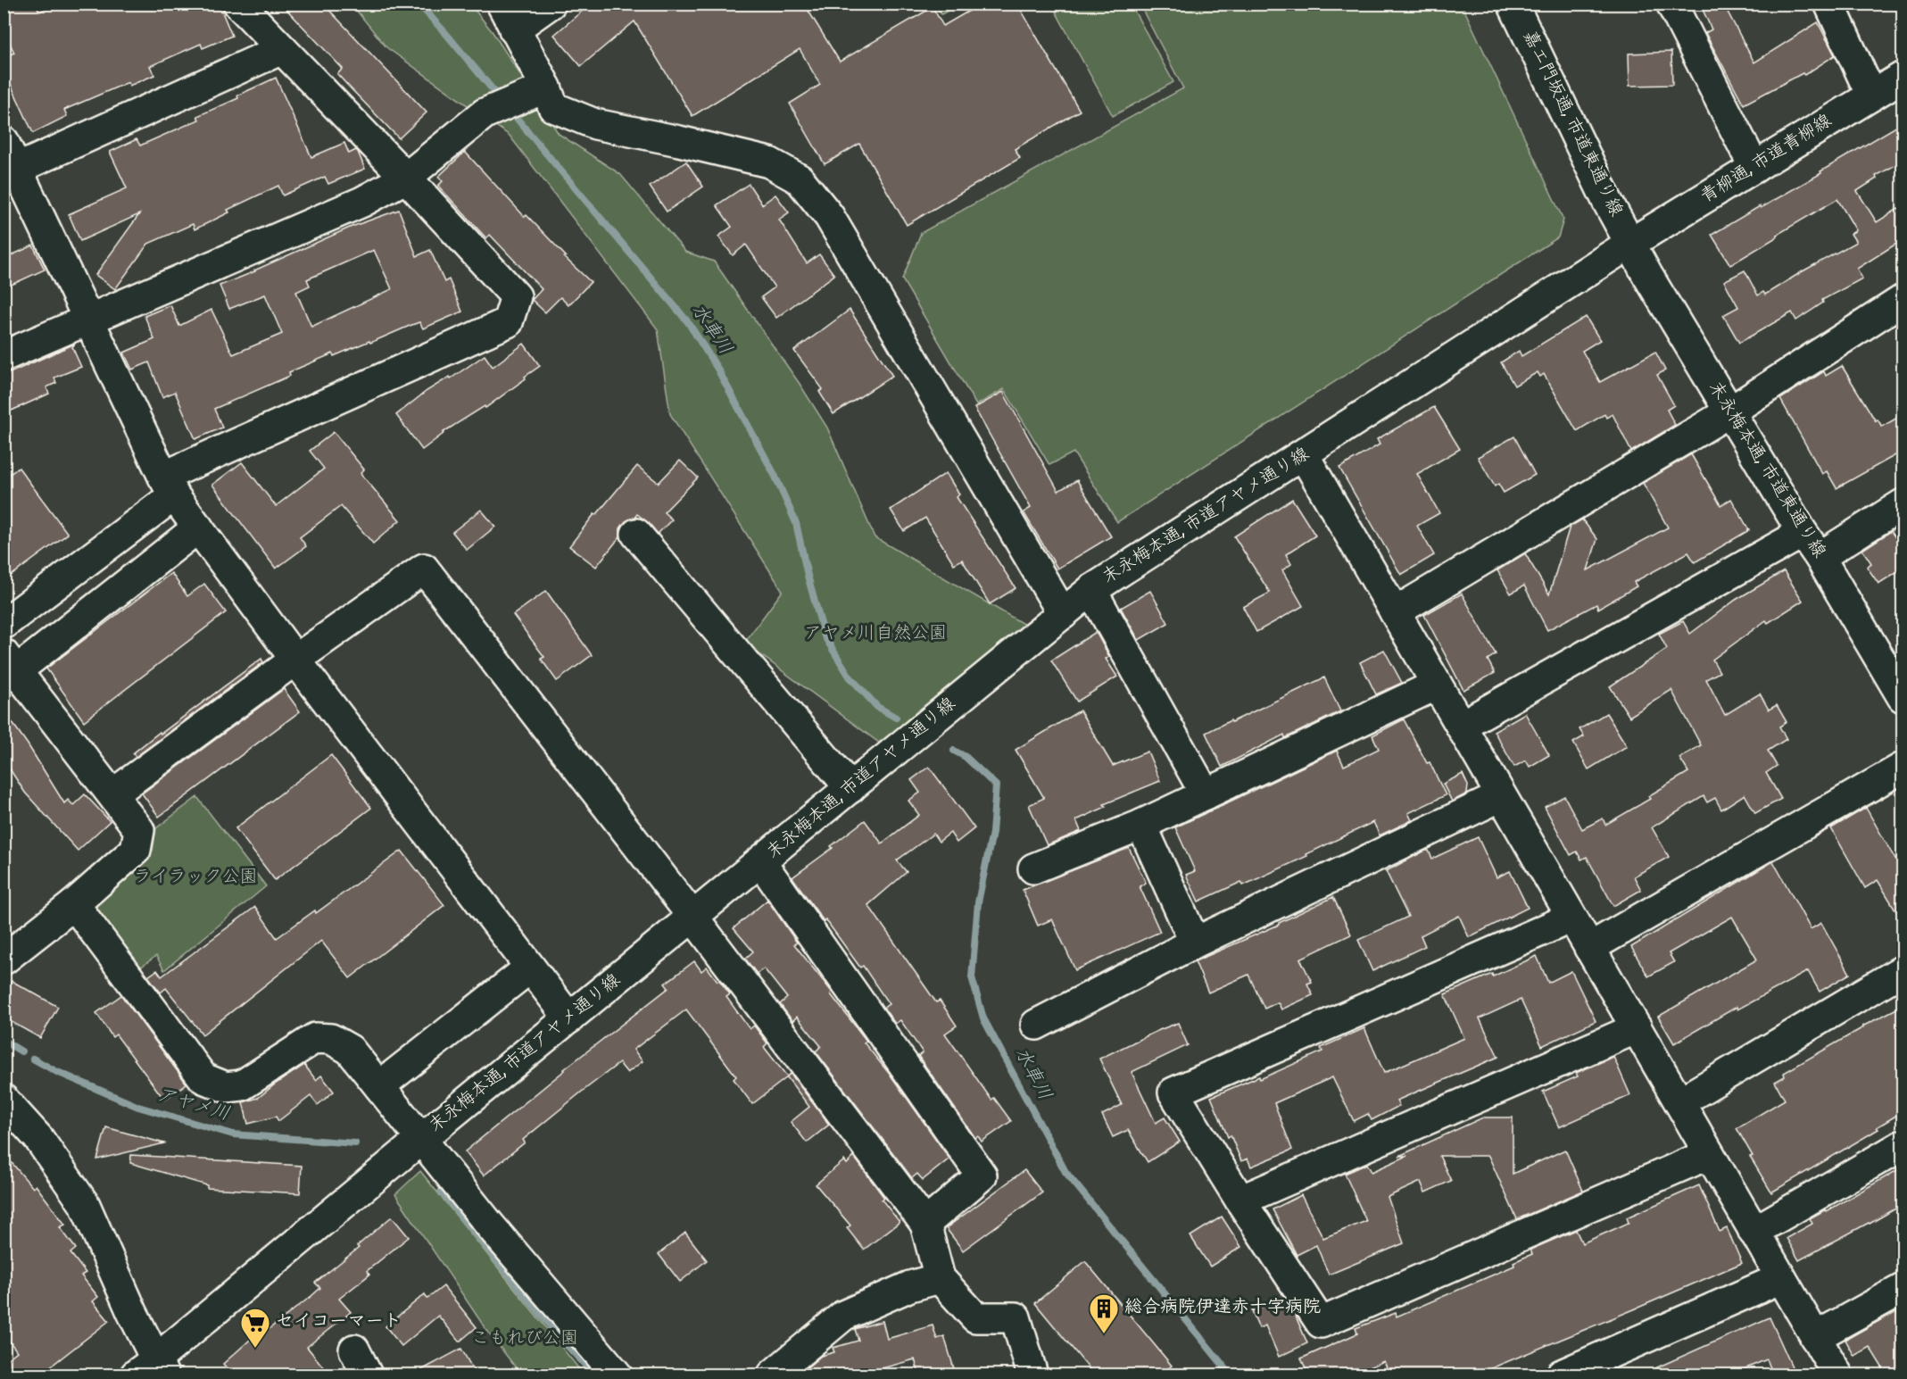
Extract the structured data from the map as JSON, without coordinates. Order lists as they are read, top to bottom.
{
  "streets": {
    "street": [
      "嘉エ門坂通, 市道東通り線",
      "青柳通, 市道青柳線",
      "末永梅本通, 市道東通り線",
      "末永梅本通, 市道アヤメ通り線"
    ]
  },
  "crossings": [
    ["嘉エ門坂通, 市道東通り線", "青柳通, 市道青柳線"],
    ["嘉エ門坂通, 市道東通り線", "末永梅本通, 市道東通り線"],
    ["嘉エ門坂通, 市道東通り線", "末永梅本通, 市道アヤメ通り線"],
    ["青柳通, 市道青柳線", "末永梅本通, 市道東通り線"],
    ["青柳通, 市道青柳線", "末永梅本通, 市道アヤメ通り線"],
    ["末永梅本通, 市道東通り線", "末永梅本通, 市道アヤメ通り線"]
  ],
  "water": ["水車川", "アヤメ川"],
  "parks": ["アヤメ川自然公園", "ライラック公園", "こもれび公園"],
  "places": {
    "building": ["総合病院伊達赤十字病院"],
    "supermarket": ["セイコーマート"]
  }
}
